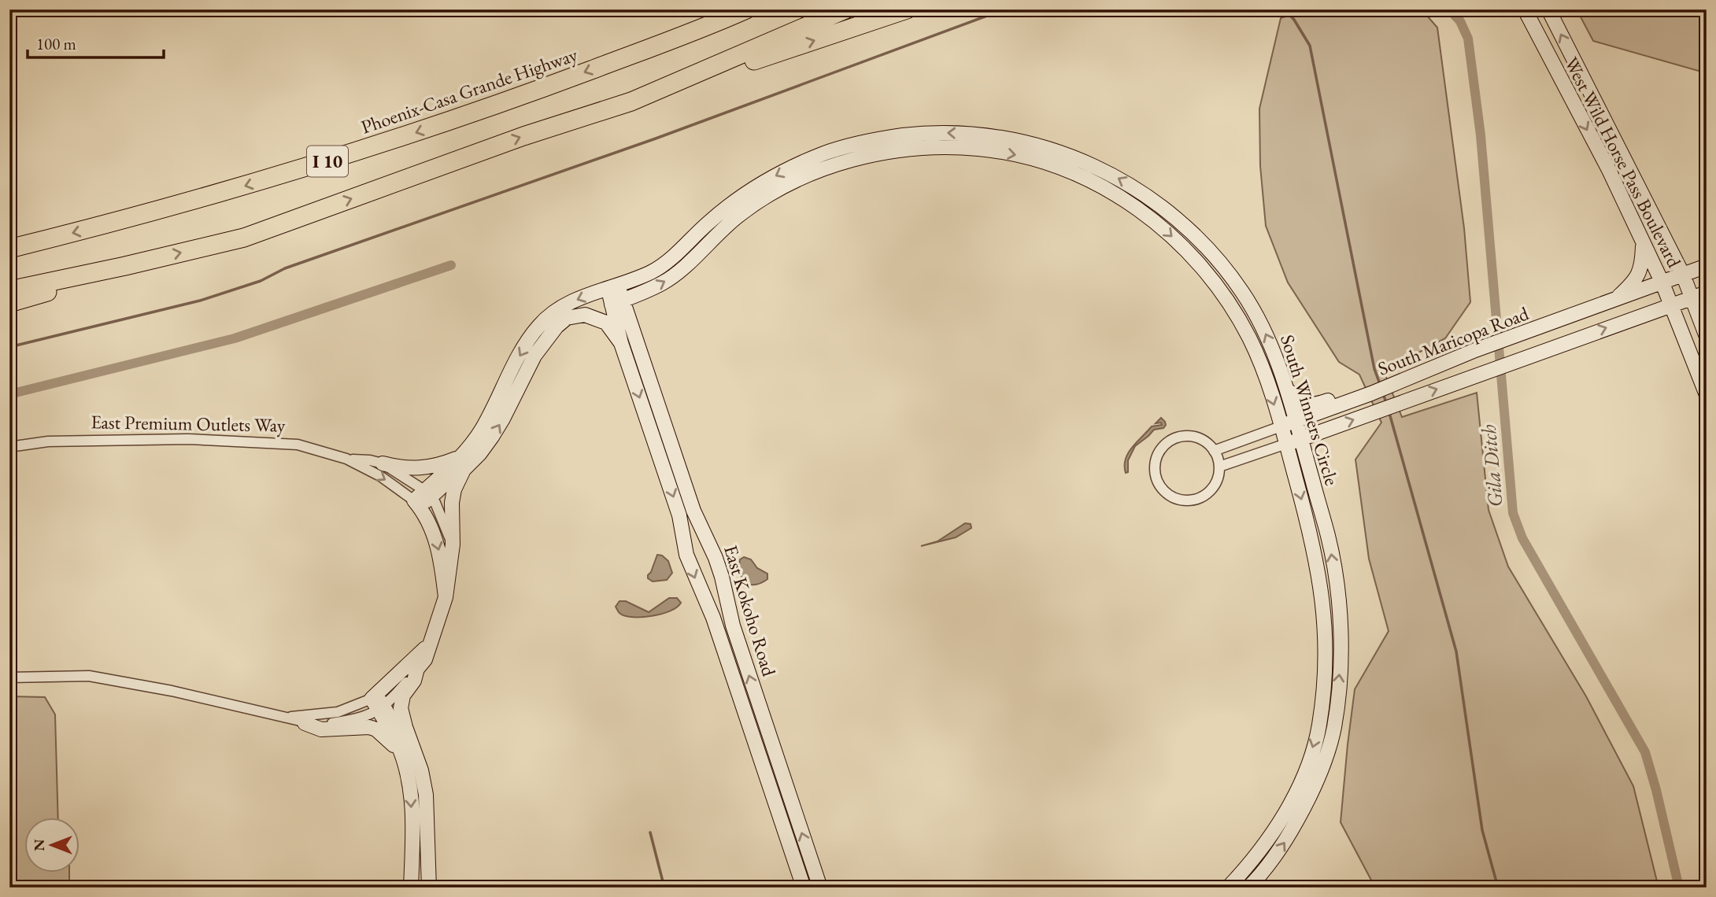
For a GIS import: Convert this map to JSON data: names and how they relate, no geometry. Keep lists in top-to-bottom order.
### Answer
{
  "streets": {
    "highway": ["Phoenix-Casa Grande Highway", "I 10"],
    "street": [
      "West Wild Horse Pass Boulevard",
      "South Maricopa Road",
      "South Winners Circle",
      "East Premium Outlets Way",
      "East Kokoho Road"
    ]
  },
  "crossings": [
    ["West Wild Horse Pass Boulevard", "South Maricopa Road"],
    ["South Maricopa Road", "South Winners Circle"],
    ["South Winners Circle", "East Premium Outlets Way"],
    ["South Winners Circle", "East Kokoho Road"]
  ],
  "water": ["Gila Ditch"],
  "scale_bar": "100 m",
  "north": "left"
}
